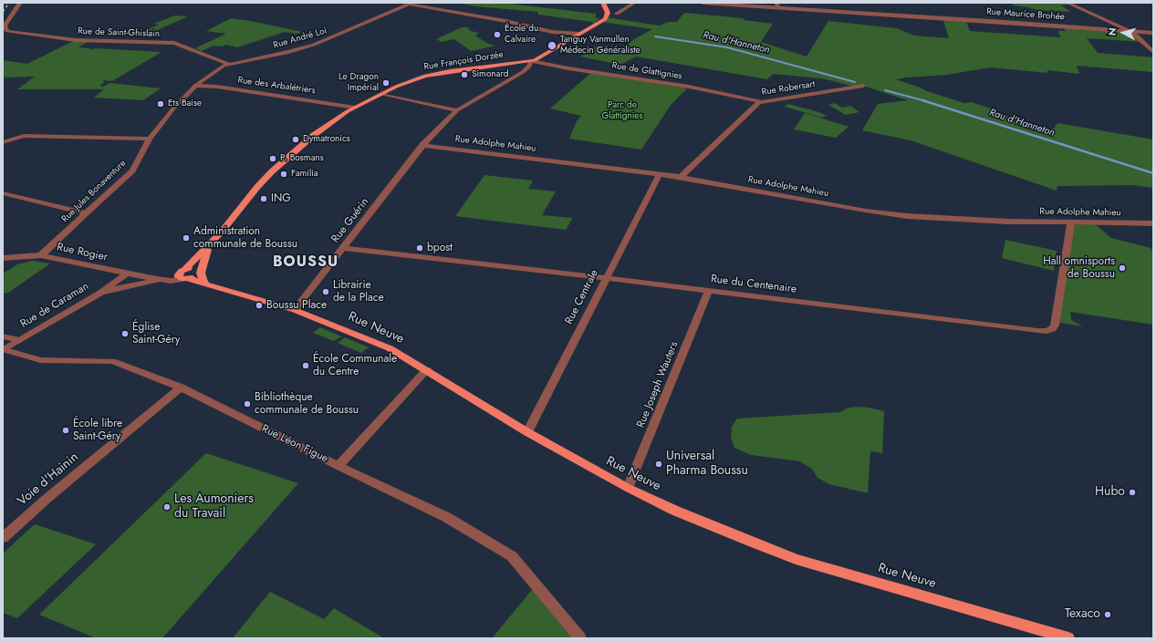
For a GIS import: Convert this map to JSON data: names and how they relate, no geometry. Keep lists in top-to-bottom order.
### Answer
{
  "streets": {
    "main road": ["Rue François Dorzée", "Rue Neuve"],
    "street": [
      "Rue Maurice Brohée",
      "Rue de Saint-Ghislain",
      "Rue André Loi",
      "Rue de Glattignies",
      "Rue des Arbalétriers",
      "Rue Robersart",
      "Rue Adolphe Mahieu",
      "Rue Jules Bonaventure",
      "Rue Guérin",
      "Rue Rogier",
      "Rue du Centenaire",
      "Rue Centrale",
      "Rue de Caraman",
      "Rue Joseph Wauters",
      "Rue Léon Figue",
      "Voie d'Hainin"
    ]
  },
  "crossings": [
    ["Rue de Saint-Ghislain", "Rue André Loi"],
    ["Rue André Loi", "Rue des Arbalétriers"],
    ["Rue André Loi", "Rue Jules Bonaventure"],
    ["Rue François Dorzée", "Rue de Glattignies"],
    ["Rue François Dorzée", "Rue des Arbalétriers"],
    ["Rue François Dorzée", "Rue Guérin"],
    ["Rue François Dorzée", "Rue Rogier"],
    ["Rue François Dorzée", "Rue Neuve"],
    ["Rue de Glattignies", "Rue Robersart"],
    ["Rue de Glattignies", "Rue Guérin"],
    ["Rue des Arbalétriers", "Rue Jules Bonaventure"],
    ["Rue Robersart", "Rue Adolphe Mahieu"],
    ["Rue Adolphe Mahieu", "Rue Guérin"],
    ["Rue Adolphe Mahieu", "Rue du Centenaire"],
    ["Rue Adolphe Mahieu", "Rue Centrale"],
    ["Rue Jules Bonaventure", "Rue Rogier"],
    ["Rue Guérin", "Rue du Centenaire"],
    ["Rue Guérin", "Rue Neuve"],
    ["Rue Rogier", "Rue de Caraman"],
    ["Rue Rogier", "Rue Neuve"],
    ["Rue du Centenaire", "Rue Centrale"],
    ["Rue du Centenaire", "Rue Joseph Wauters"],
    ["Rue Centrale", "Rue Neuve"],
    ["Rue de Caraman", "Rue Léon Figue"],
    ["Rue Neuve", "Rue Joseph Wauters"],
    ["Rue Léon Figue", "Voie d'Hainin"]
  ],
  "districts": ["BOUSSU"],
  "water": ["Rau d'Hanneton"],
  "parks": ["Parc de Glattignies"],
  "places": [
    "École du Calvaire",
    "Tanguy Vanmullen Médecin Généraliste",
    "Simonard",
    "Le Dragon Impérial",
    "Ets Baise",
    "Dymatronics",
    "P. Bosmans",
    "Familia",
    "ING",
    "Administration communale de Boussu",
    "bpost",
    "Hall omnisports de Boussu",
    "Librairie de la Place",
    "Boussu Place",
    "Église Saint-Géry",
    "École Communale du Centre",
    "Bibliothèque communale de Boussu",
    "École libre Saint-Géry",
    "Universal Pharma Boussu",
    "Hubo",
    "Les Aumoniers du Travail",
    "Texaco"
  ],
  "north": "left"
}
